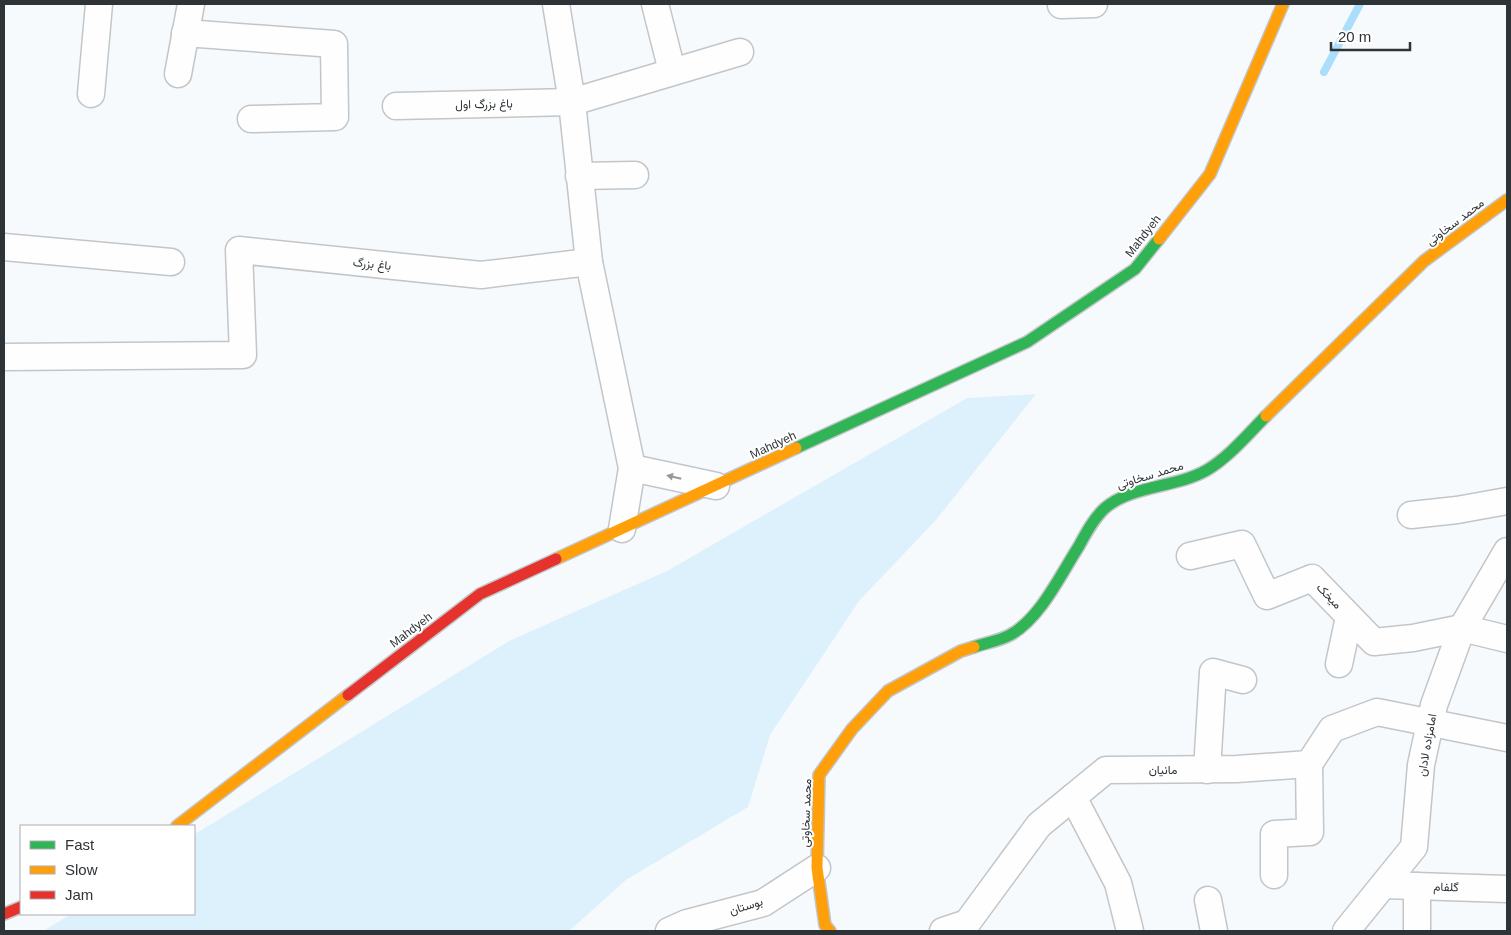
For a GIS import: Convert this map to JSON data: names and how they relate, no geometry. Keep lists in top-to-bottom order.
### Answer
{
  "streets": {
    "street": [
      "باغ بزرگ اول",
      "محمد سخاوتی",
      "Mahdyeh",
      "باغ بزرگ",
      "میخک",
      "امامزاده لادان",
      "مانیان",
      "گلفام",
      "بوستان"
    ]
  },
  "crossings": [
    ["محمد سخاوتی", "بوستان"],
    ["میخک", "امامزاده لادان"],
    ["امامزاده لادان", "گلفام"]
  ],
  "legend": ["Fast", "Slow", "Jam"],
  "scale_bar": "20 m"
}
